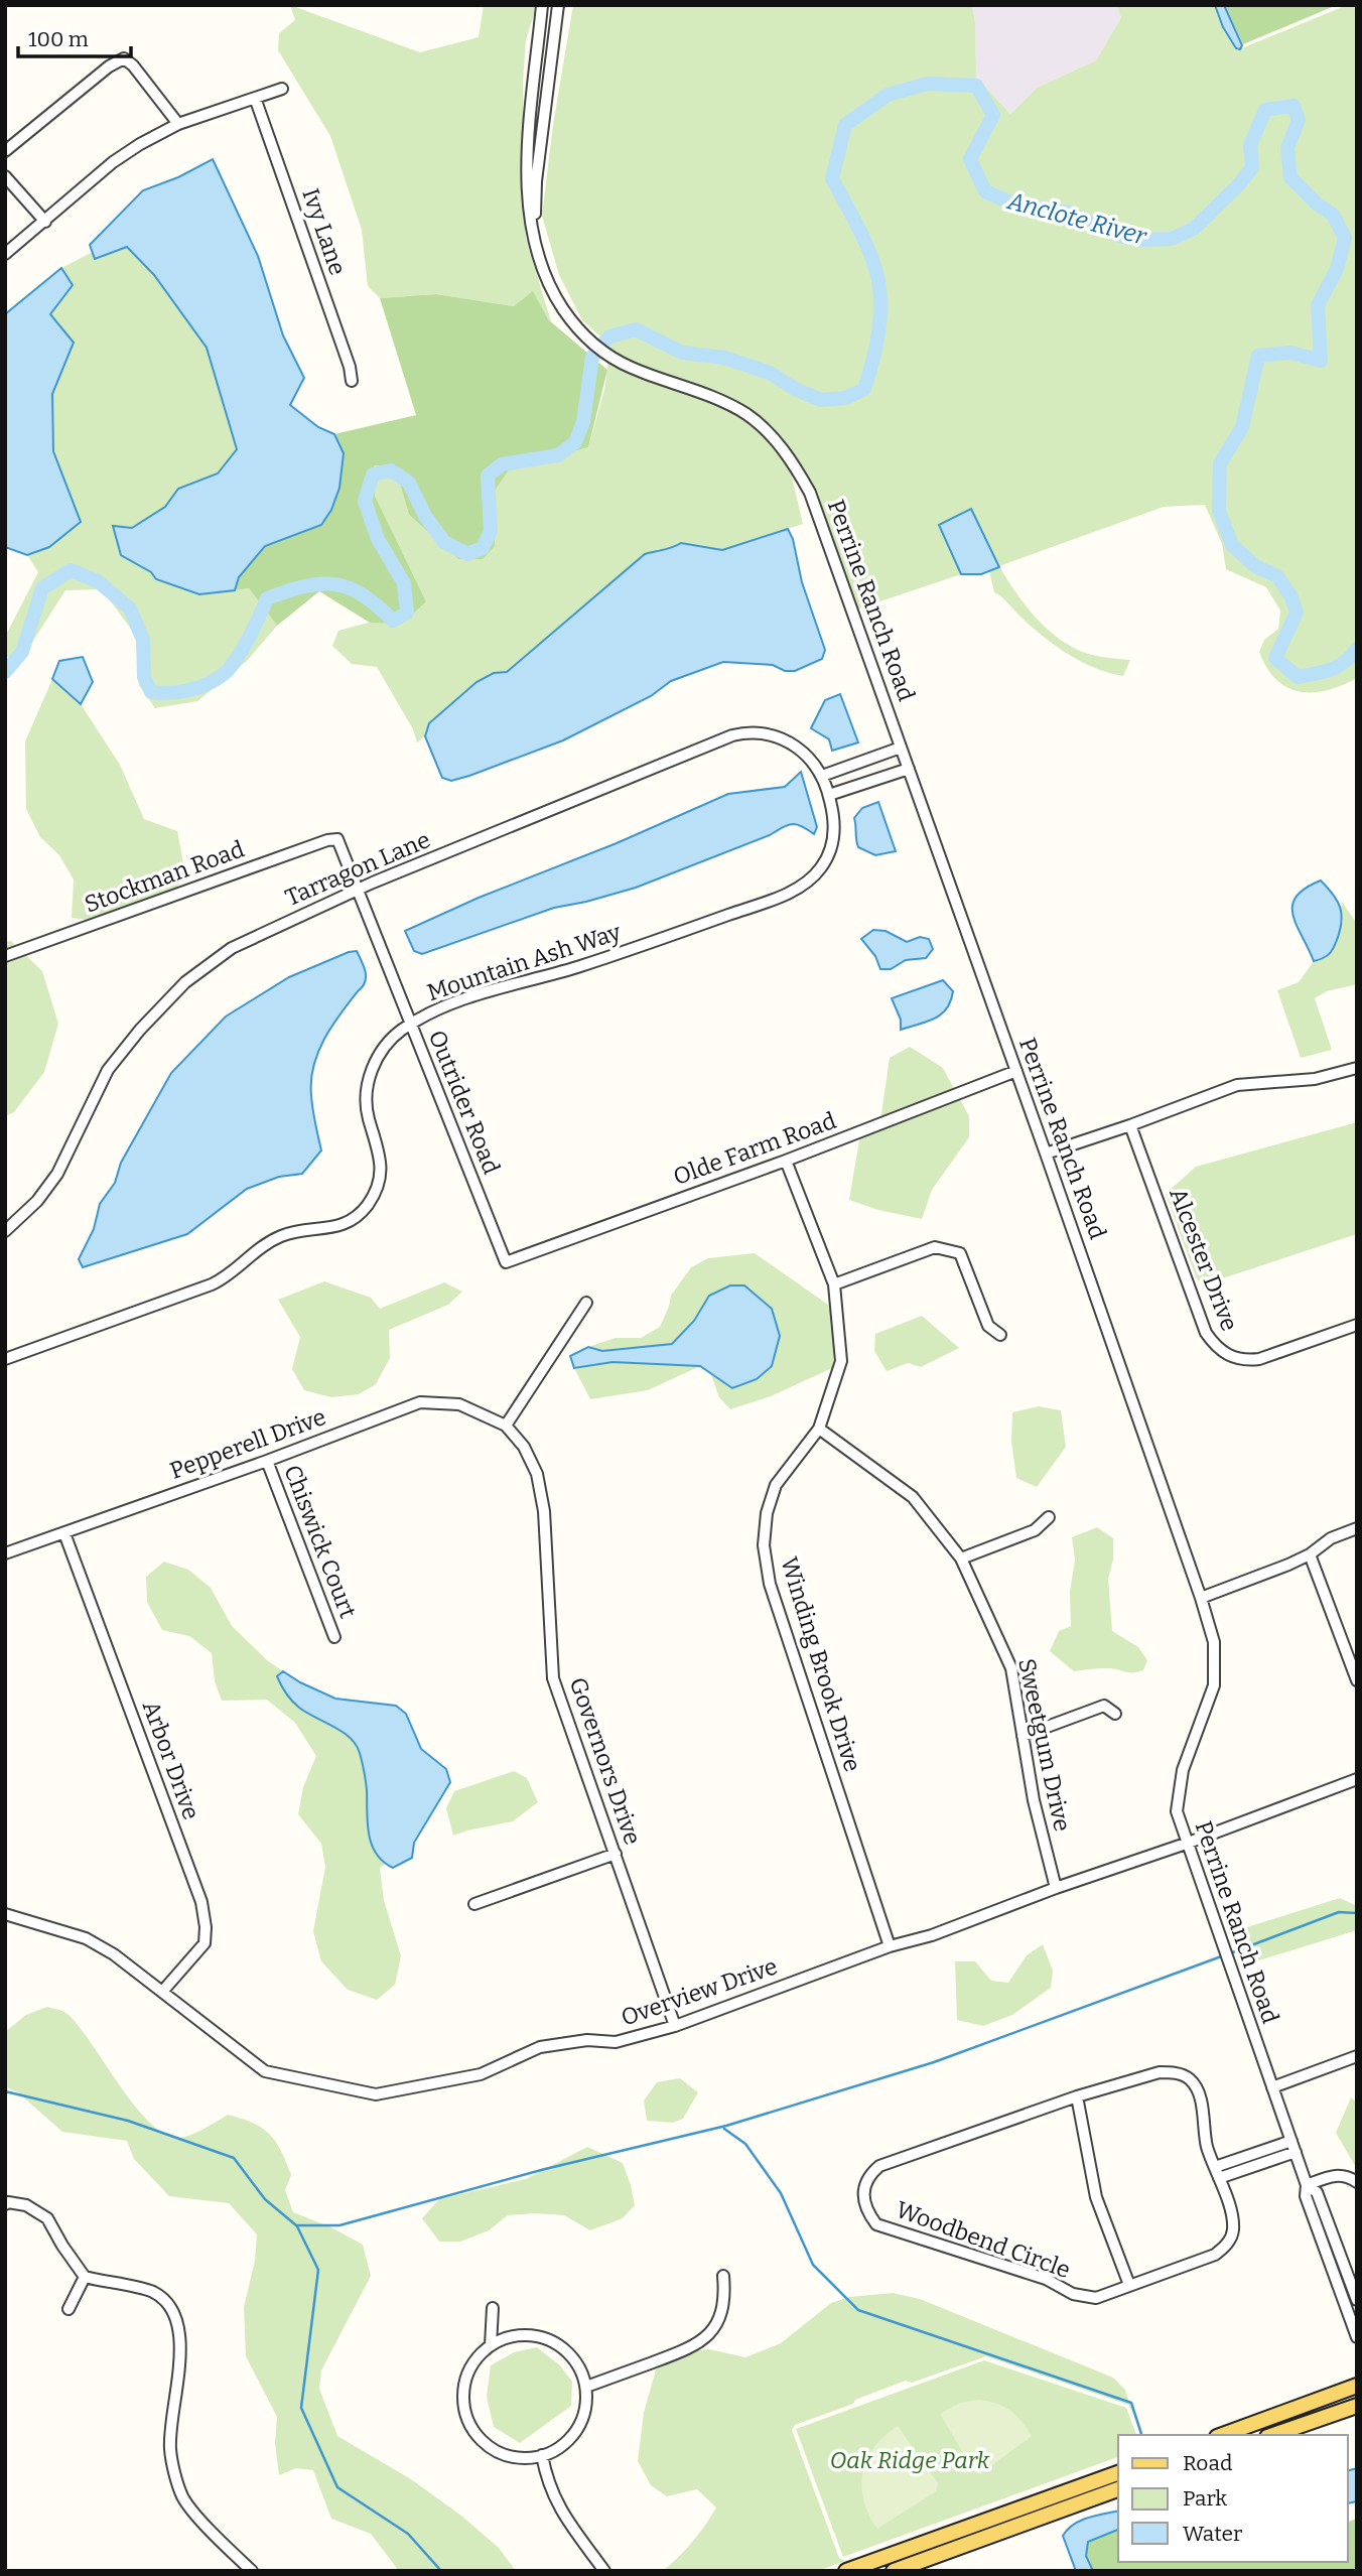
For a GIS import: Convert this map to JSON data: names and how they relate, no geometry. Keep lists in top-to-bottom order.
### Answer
{
  "streets": {
    "street": [
      "Ivy Lane",
      "Perrine Ranch Road",
      "Tarragon Lane",
      "Stockman Road",
      "Mountain Ash Way",
      "Outrider Road",
      "Olde Farm Road",
      "Alcester Drive",
      "Pepperell Drive",
      "Chiswick Court",
      "Winding Brook Drive",
      "Sweetgum Drive",
      "Arbor Drive",
      "Governors Drive",
      "Overview Drive",
      "Woodbend Circle"
    ]
  },
  "crossings": [
    ["Perrine Ranch Road", "Olde Farm Road"],
    ["Perrine Ranch Road", "Overview Drive"],
    ["Tarragon Lane", "Mountain Ash Way"],
    ["Tarragon Lane", "Outrider Road"],
    ["Stockman Road", "Outrider Road"],
    ["Mountain Ash Way", "Outrider Road"],
    ["Outrider Road", "Olde Farm Road"],
    ["Olde Farm Road", "Winding Brook Drive"],
    ["Pepperell Drive", "Chiswick Court"],
    ["Pepperell Drive", "Arbor Drive"],
    ["Pepperell Drive", "Governors Drive"],
    ["Winding Brook Drive", "Sweetgum Drive"],
    ["Winding Brook Drive", "Overview Drive"],
    ["Sweetgum Drive", "Overview Drive"],
    ["Arbor Drive", "Overview Drive"],
    ["Governors Drive", "Overview Drive"]
  ],
  "water": ["Anclote River"],
  "parks": ["Oak Ridge Park"],
  "legend": ["Road", "Park", "Water"],
  "scale_bar": "100 m"
}
